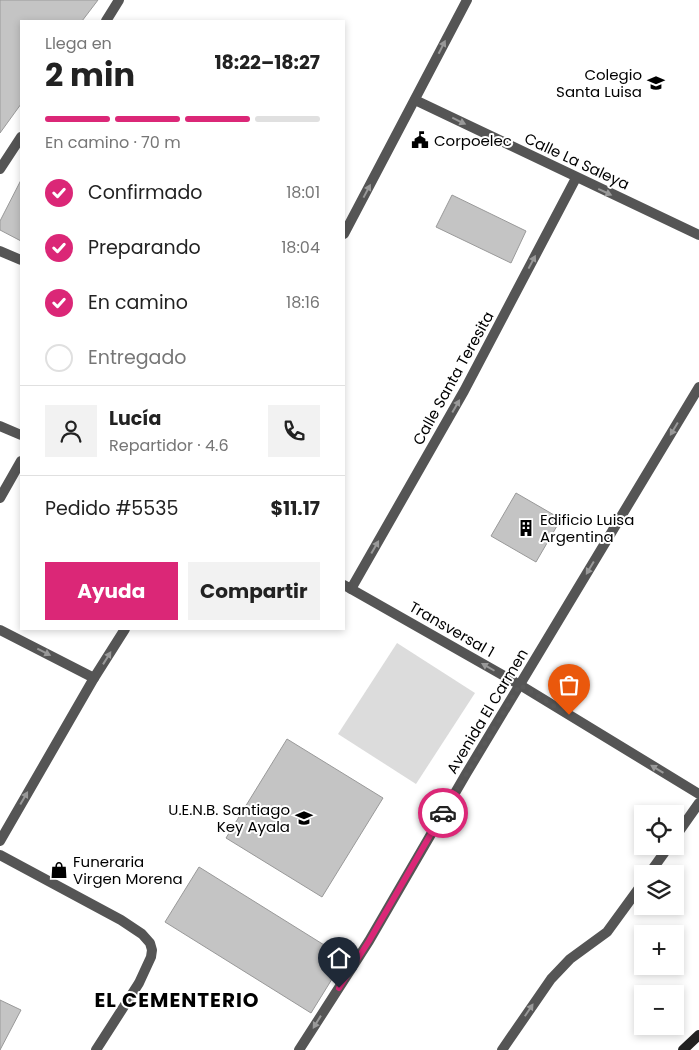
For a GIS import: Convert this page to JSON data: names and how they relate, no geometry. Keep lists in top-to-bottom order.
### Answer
{
  "streets": {
    "street": [
      "Calle La Saleya",
      "Calle Santa Teresita",
      "Transversal 1",
      "Avenida El Carmen"
    ]
  },
  "crossings": [
    ["Calle La Saleya", "Calle Santa Teresita"],
    ["Calle Santa Teresita", "Transversal 1"],
    ["Transversal 1", "Avenida El Carmen"]
  ],
  "one_way": [
    "Calle La Saleya",
    "Calle Santa Teresita",
    "Transversal 1",
    "Avenida El Carmen"
  ],
  "districts": ["EL CEMENTERIO"],
  "places": {
    "school or university": ["Colegio Santa Luisa", "U.E.N.B. Santiago Key Ayala"],
    "public building": ["Corpoelec"],
    "building": ["Edificio Luisa Argentina"],
    "shop": ["Funeraria Virgen Morena"]
  },
  "page": {
    "heading": ["2 min", "Llega en", "18:22–18:27"],
    "panel": [
      "Lucía",
      "Repartidor · 4.6",
      "Pedido #5535",
      "$11.17"
    ],
    "bar": "En camino · 70 m",
    "list": [
      ["Confirmado", "18:01"],
      ["Preparando", "18:04"],
      ["En camino", "18:16"],
      "Entregado"
    ],
    "buttons": ["Ayuda", "Compartir"],
    "map_buttons": ["+", "−"]
  }
}
